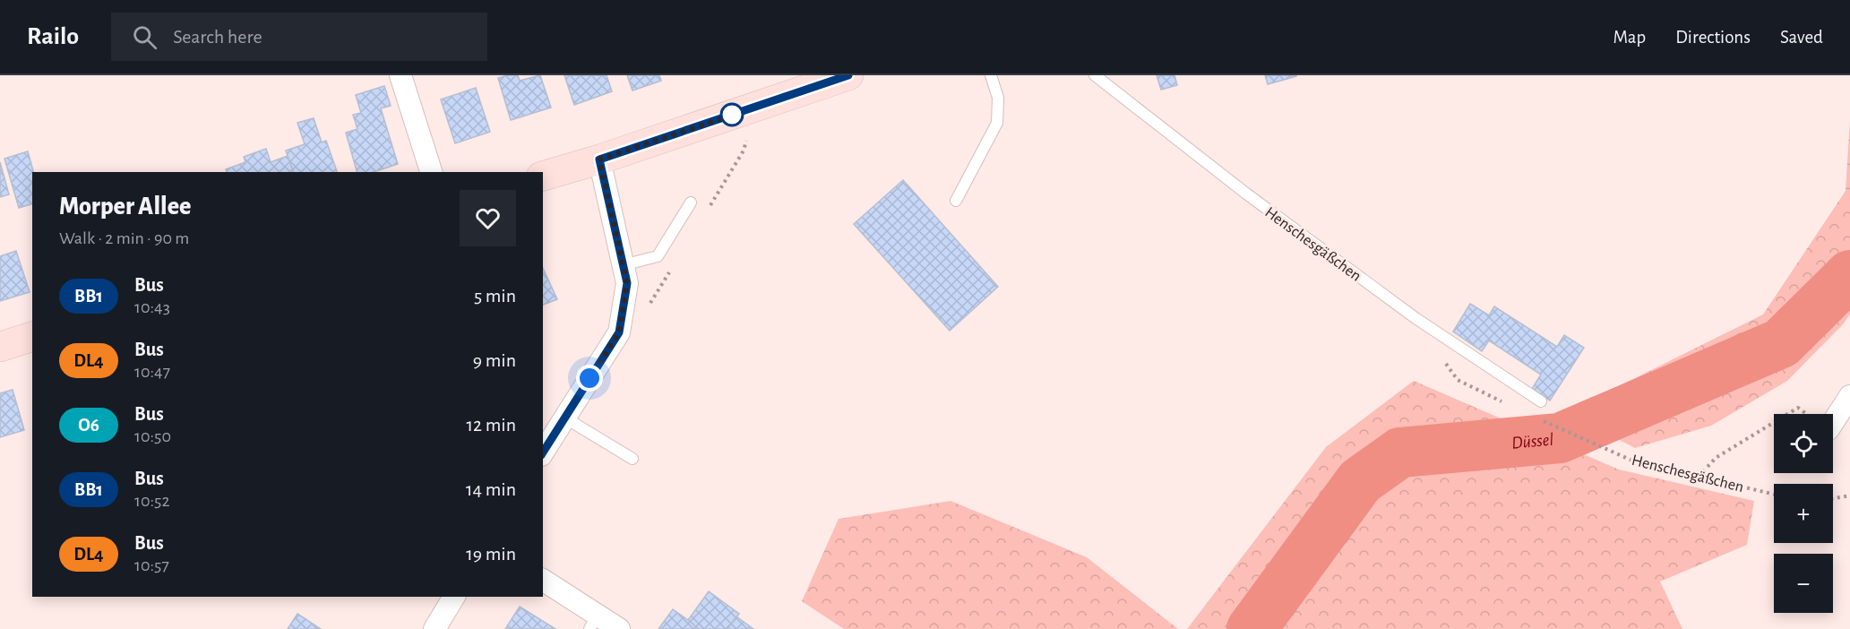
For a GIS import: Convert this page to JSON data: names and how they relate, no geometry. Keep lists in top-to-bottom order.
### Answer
{
  "streets": {
    "lane": ["Henschesgäßchen"]
  },
  "water": ["Düssel"],
  "lines": ["bus line BB1"],
  "page": {
    "header": "Railo",
    "search": "Search here",
    "nav": ["Map", "Directions", "Saved"],
    "heading": ["Morper Allee", "Walk · 2 min · 90 m"],
    "list": [
      {
        "mark": "BB1",
        "name": "Bus",
        "note": "10:43",
        "value": "5 min"
      },
      {
        "mark": "DL4",
        "name": "Bus",
        "note": "10:47",
        "value": "9 min"
      },
      {
        "mark": "O6",
        "name": "Bus",
        "note": "10:50",
        "value": "12 min"
      },
      {
        "mark": "BB1",
        "name": "Bus",
        "note": "10:52",
        "value": "14 min"
      },
      {
        "mark": "DL4",
        "name": "Bus",
        "note": "10:57",
        "value": "19 min"
      }
    ],
    "map_buttons": ["+", "−"]
  }
}
